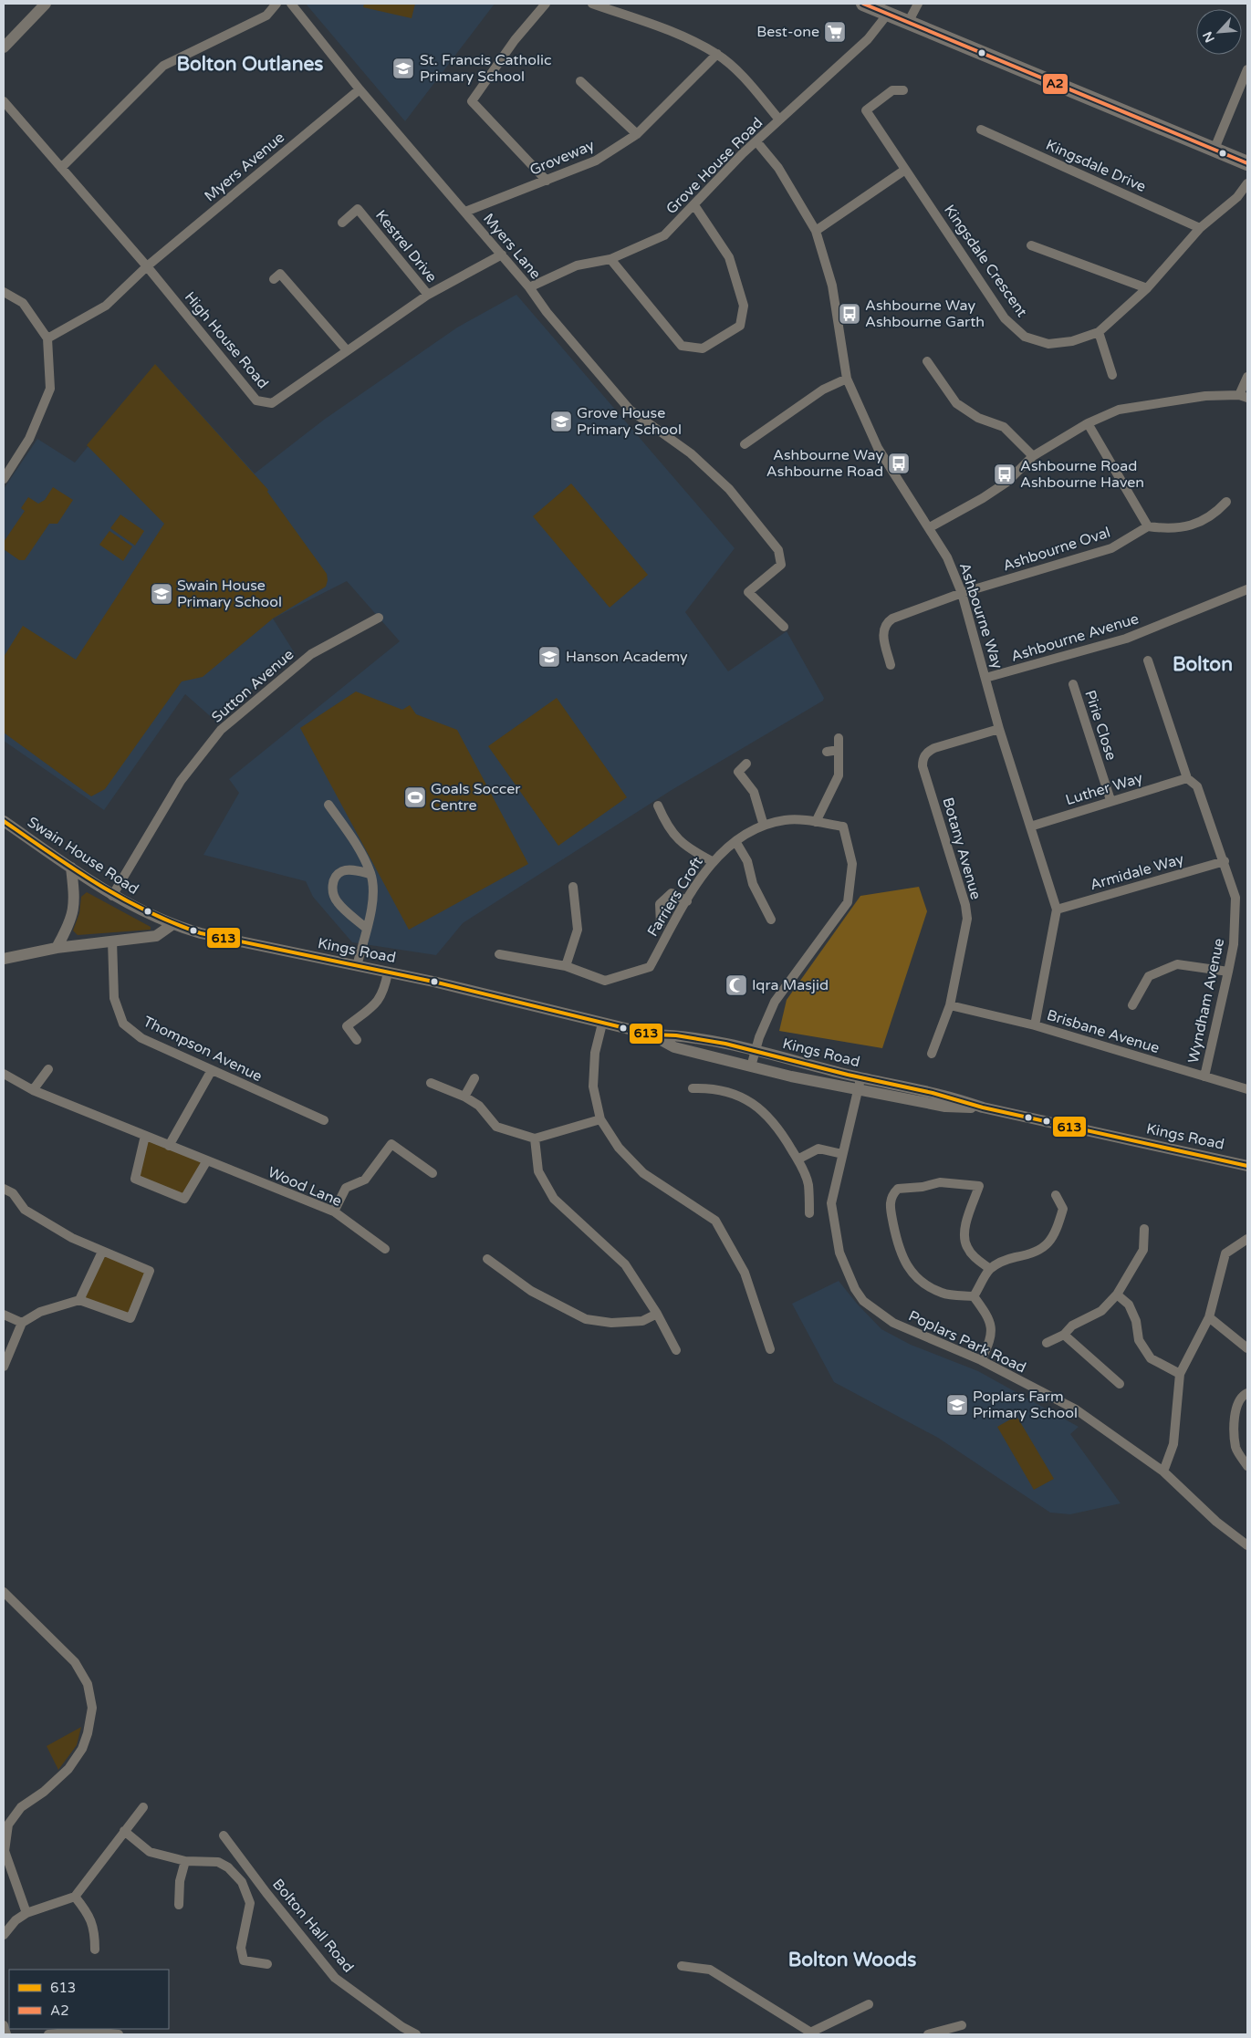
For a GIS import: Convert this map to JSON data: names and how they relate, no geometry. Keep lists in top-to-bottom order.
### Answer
{
  "streets": {
    "street": [
      "Groveway",
      "Grove House Road",
      "Kingsdale Drive",
      "Myers Avenue",
      "Kestrel Drive",
      "Myers Lane",
      "Kingsdale Crescent",
      "High House Road",
      "Ashbourne Oval",
      "Ashbourne Way",
      "Ashbourne Avenue",
      "Sutton Avenue",
      "Pirie Close",
      "Luther Way",
      "Botany Avenue",
      "Swain House Road",
      "Armidale Way",
      "Farriers Croft",
      "Kings Road",
      "Wyndham Avenue",
      "Brisbane Avenue",
      "Thompson Avenue",
      "Wood Lane",
      "Poplars Park Road",
      "Bolton Hall Road"
    ]
  },
  "crossings": [
    ["Groveway", "Myers Lane"],
    ["Grove House Road", "Myers Lane"],
    ["Grove House Road", "Ashbourne Way"],
    ["Kingsdale Drive", "Kingsdale Crescent"],
    ["Myers Avenue", "Myers Lane"],
    ["Myers Avenue", "High House Road"],
    ["Kestrel Drive", "High House Road"],
    ["Myers Lane", "High House Road"],
    ["Ashbourne Oval", "Ashbourne Way"],
    ["Ashbourne Way", "Ashbourne Avenue"],
    ["Ashbourne Way", "Luther Way"],
    ["Ashbourne Way", "Botany Avenue"],
    ["Ashbourne Way", "Armidale Way"],
    ["Ashbourne Way", "Brisbane Avenue"],
    ["Sutton Avenue", "Swain House Road"],
    ["Pirie Close", "Luther Way"],
    ["Luther Way", "Wyndham Avenue"],
    ["Botany Avenue", "Brisbane Avenue"],
    ["Swain House Road", "Kings Road"],
    ["Armidale Way", "Wyndham Avenue"],
    ["Farriers Croft", "Kings Road"],
    ["Kings Road", "Poplars Park Road"],
    ["Wyndham Avenue", "Brisbane Avenue"]
  ],
  "districts": ["Bolton Outlanes", "Bolton", "Bolton Woods"],
  "places": {
    "supermarket": ["Best-one"],
    "school or university": [
      "St. Francis Catholic Primary School",
      "Grove House Primary School",
      "Swain House Primary School",
      "Hanson Academy",
      "Poplars Farm Primary School"
    ],
    "bus stop": ["Ashbourne Way Ashbourne Garth", "Ashbourne Way Ashbourne Road", "Ashbourne Road Ashbourne Haven"],
    "sports": ["Goals Soccer Centre"],
    "mosque": ["Iqra Masjid"]
  },
  "lines": ["transit line A2", "transit line 613"],
  "legend": ["613", "A2"],
  "north": "bottom left"
}
